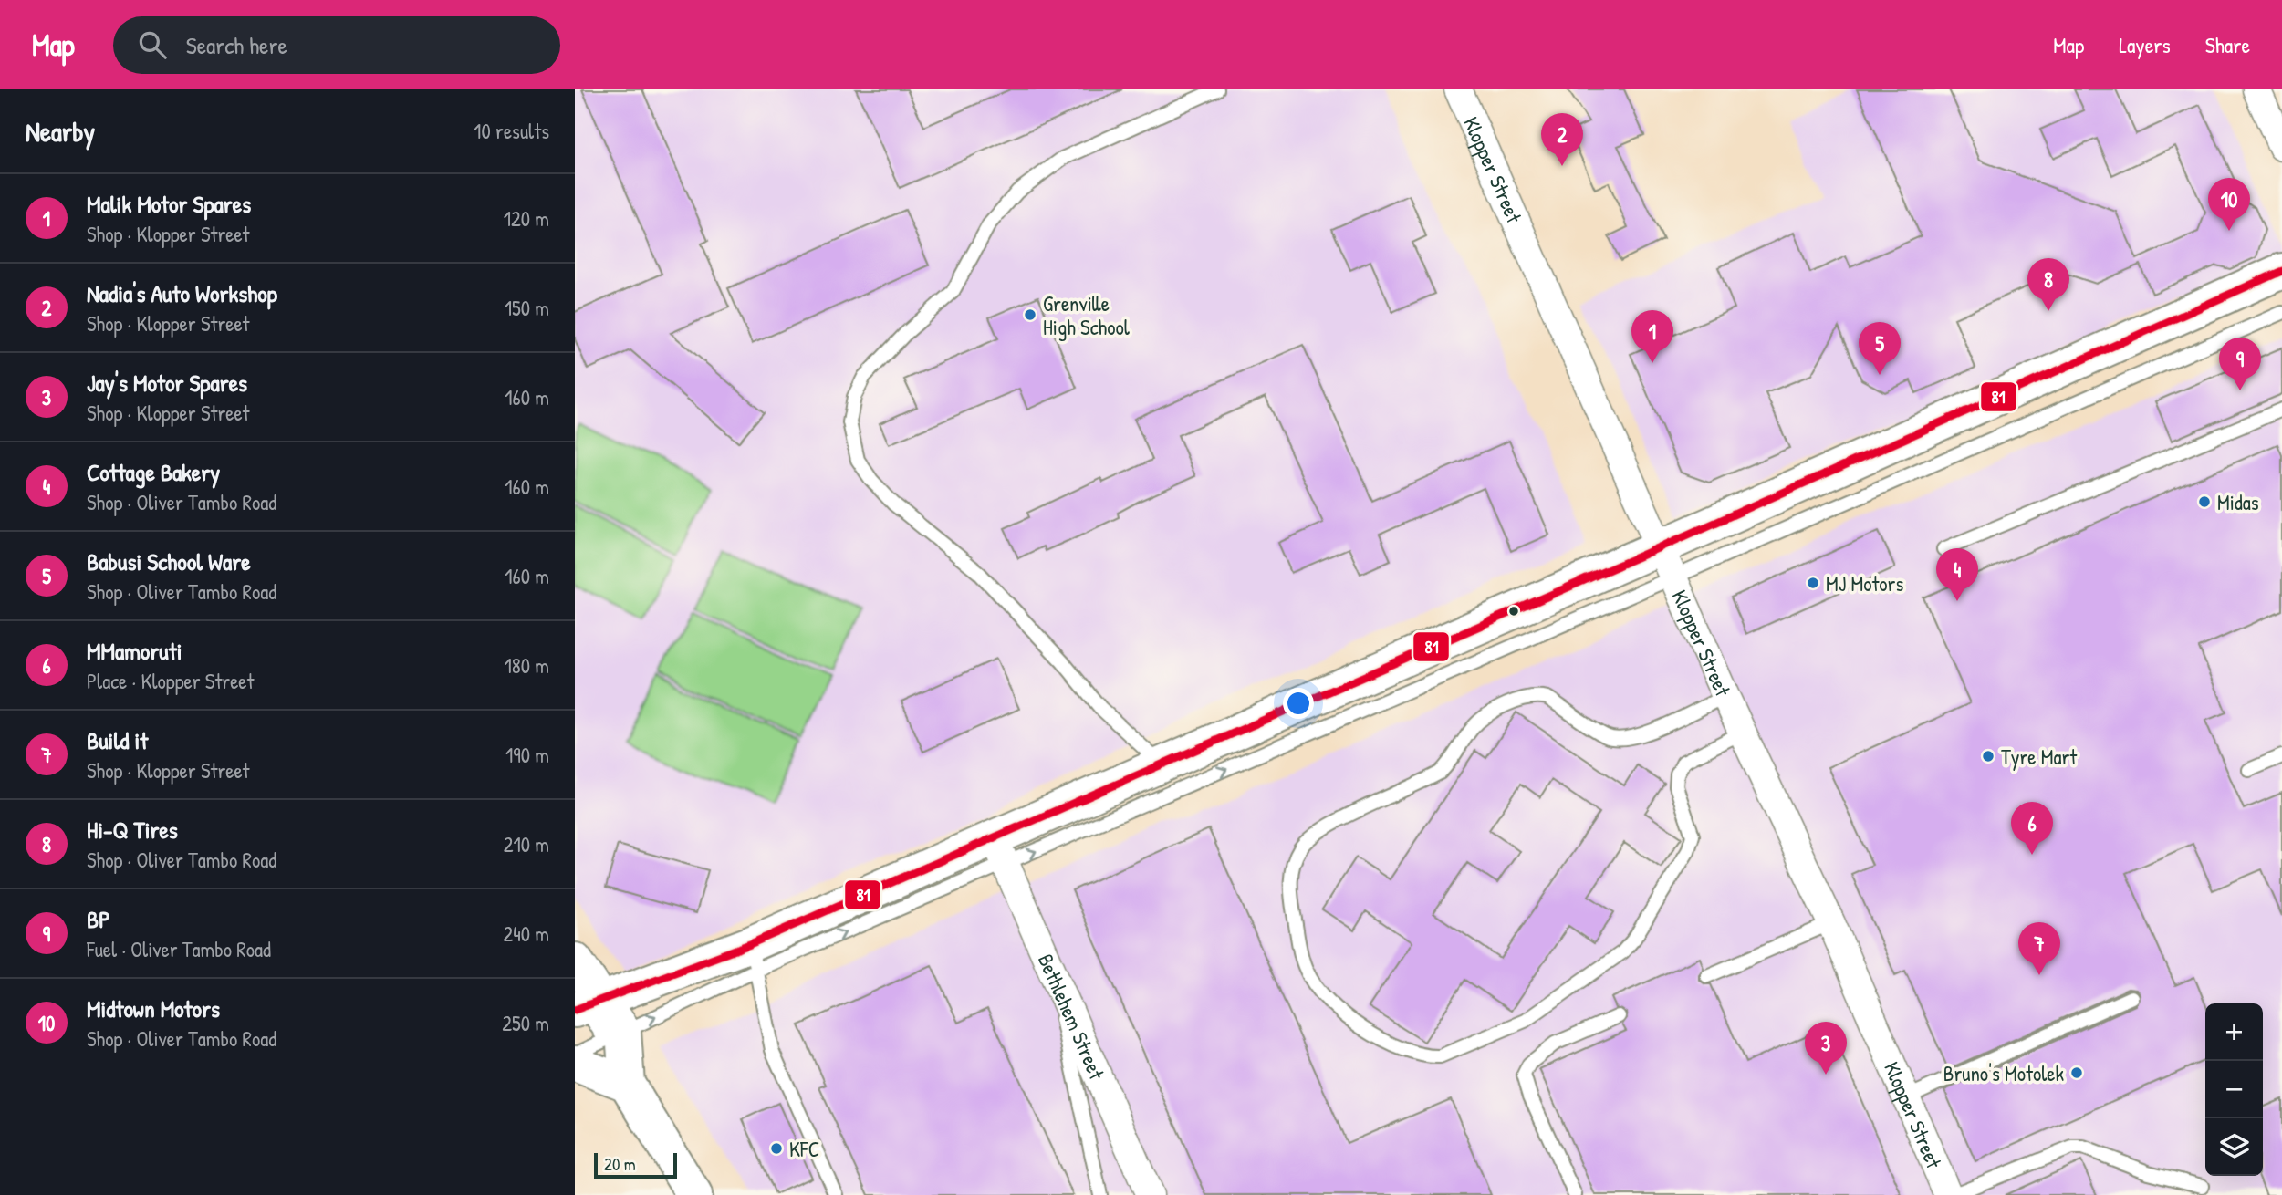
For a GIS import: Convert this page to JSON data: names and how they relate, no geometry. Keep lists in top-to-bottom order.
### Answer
{
  "streets": {
    "street": ["Klopper Street", "Bethlehem Street"]
  },
  "places": [
    "Grenville High School",
    "Midas",
    "MJ Motors",
    "Tyre Mart",
    "Bruno's Motolek",
    "KFC"
  ],
  "lines": ["transit line 81"],
  "scale_bar": "20 m",
  "page": {
    "header": "Map",
    "search": "Search here",
    "nav": ["Map", "Layers", "Share"],
    "heading": ["Nearby", "10 results"],
    "pins": [
      "2",
      "10",
      "8",
      "1",
      "5",
      "9",
      "4",
      "6",
      "7",
      "3"
    ],
    "list": [
      {
        "mark": "1",
        "name": "Malik Motor Spares",
        "note": "Shop · Klopper Street",
        "value": "120 m"
      },
      {
        "mark": "2",
        "name": "Nadia's Auto Workshop",
        "note": "Shop · Klopper Street",
        "value": "150 m"
      },
      {
        "mark": "3",
        "name": "Jay's Motor Spares",
        "note": "Shop · Klopper Street",
        "value": "160 m"
      },
      {
        "mark": "4",
        "name": "Cottage Bakery",
        "note": "Shop · Oliver Tambo Road",
        "value": "160 m"
      },
      {
        "mark": "5",
        "name": "Babusi School Ware",
        "note": "Shop · Oliver Tambo Road",
        "value": "160 m"
      },
      {
        "mark": "6",
        "name": "MMamoruti",
        "note": "Place · Klopper Street",
        "value": "180 m"
      },
      {
        "mark": "7",
        "name": "Build it",
        "note": "Shop · Klopper Street",
        "value": "190 m"
      },
      {
        "mark": "8",
        "name": "Hi-Q Tires",
        "note": "Shop · Oliver Tambo Road",
        "value": "210 m"
      },
      {
        "mark": "9",
        "name": "BP",
        "note": "Fuel · Oliver Tambo Road",
        "value": "240 m"
      },
      {
        "mark": "10",
        "name": "Midtown Motors",
        "note": "Shop · Oliver Tambo Road",
        "value": "250 m"
      }
    ],
    "map_buttons": ["+", "−"],
    "scale": "20 m"
  }
}
